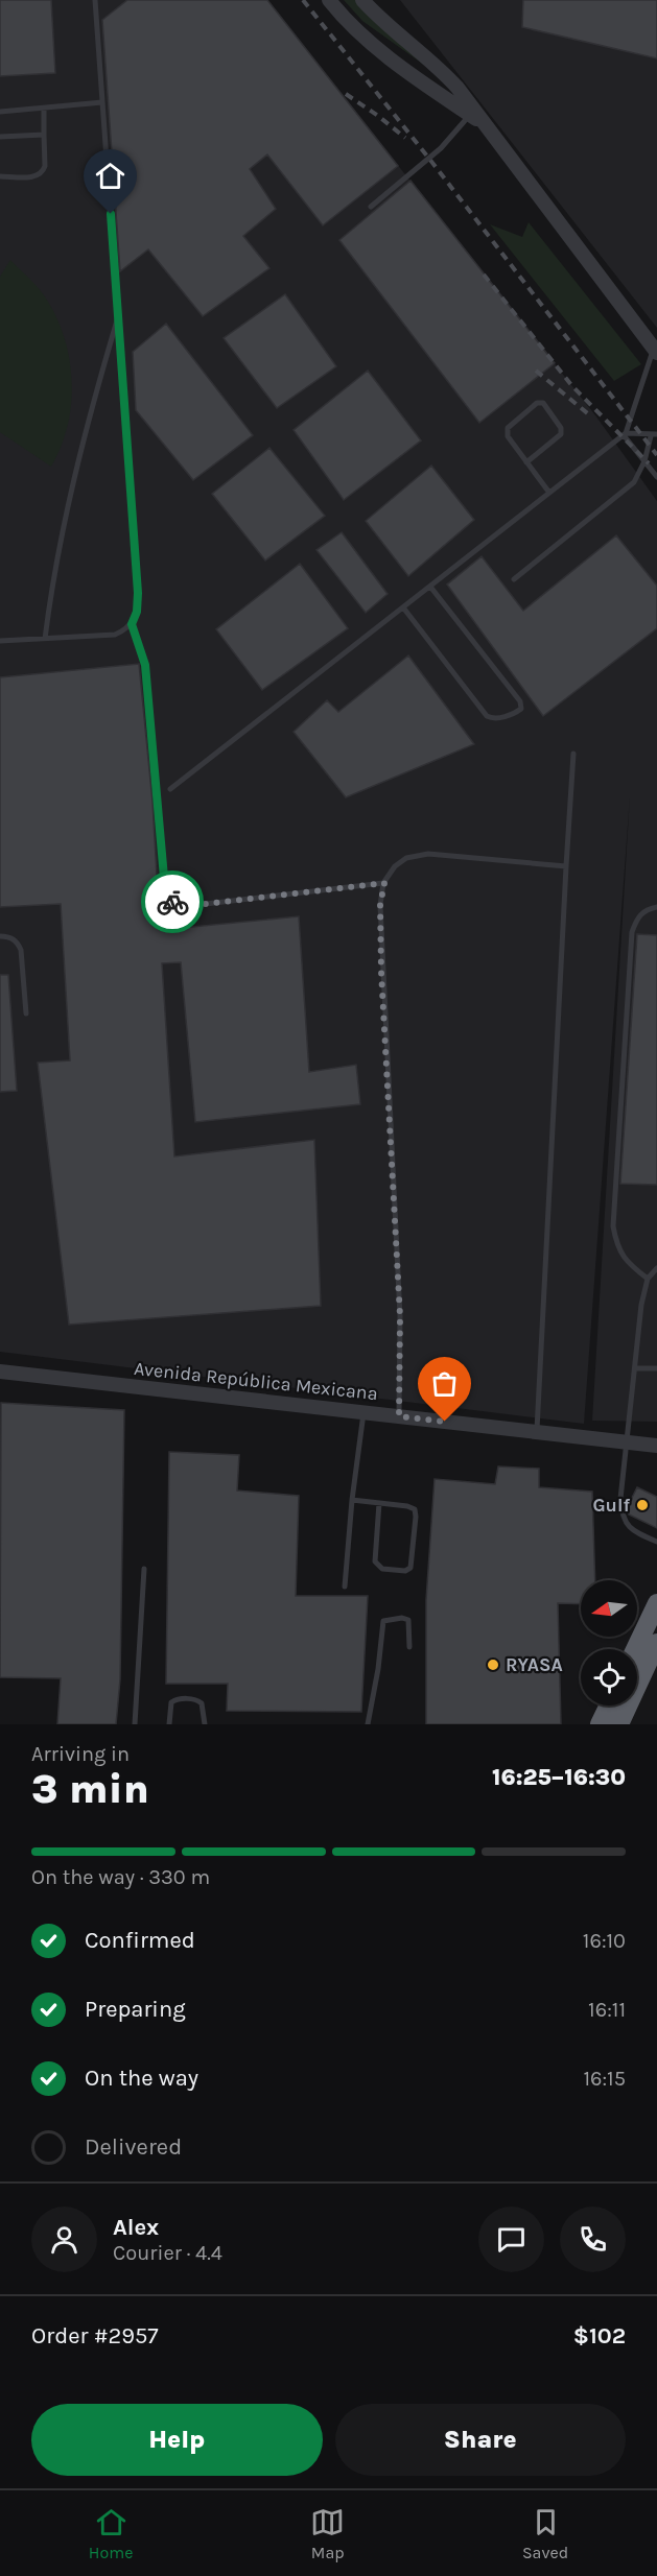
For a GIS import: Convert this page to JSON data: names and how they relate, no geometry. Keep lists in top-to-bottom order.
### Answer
{
  "streets": {
    "street": ["Avenida República Mexicana"]
  },
  "places": ["Gulf", "RYASA"],
  "north": "left",
  "page": {
    "heading": ["3 min", "Arriving in", "16:25–16:30"],
    "panel": [
      "Alex",
      "Courier · 4.4",
      "Order #2957",
      "$102"
    ],
    "bar": "On the way · 330 m",
    "list": [
      ["Confirmed", "16:10"],
      ["Preparing", "16:11"],
      ["On the way", "16:15"],
      "Delivered"
    ],
    "buttons": ["Help", "Share"],
    "tabs": ["Home", "Map", "Saved"]
  }
}
